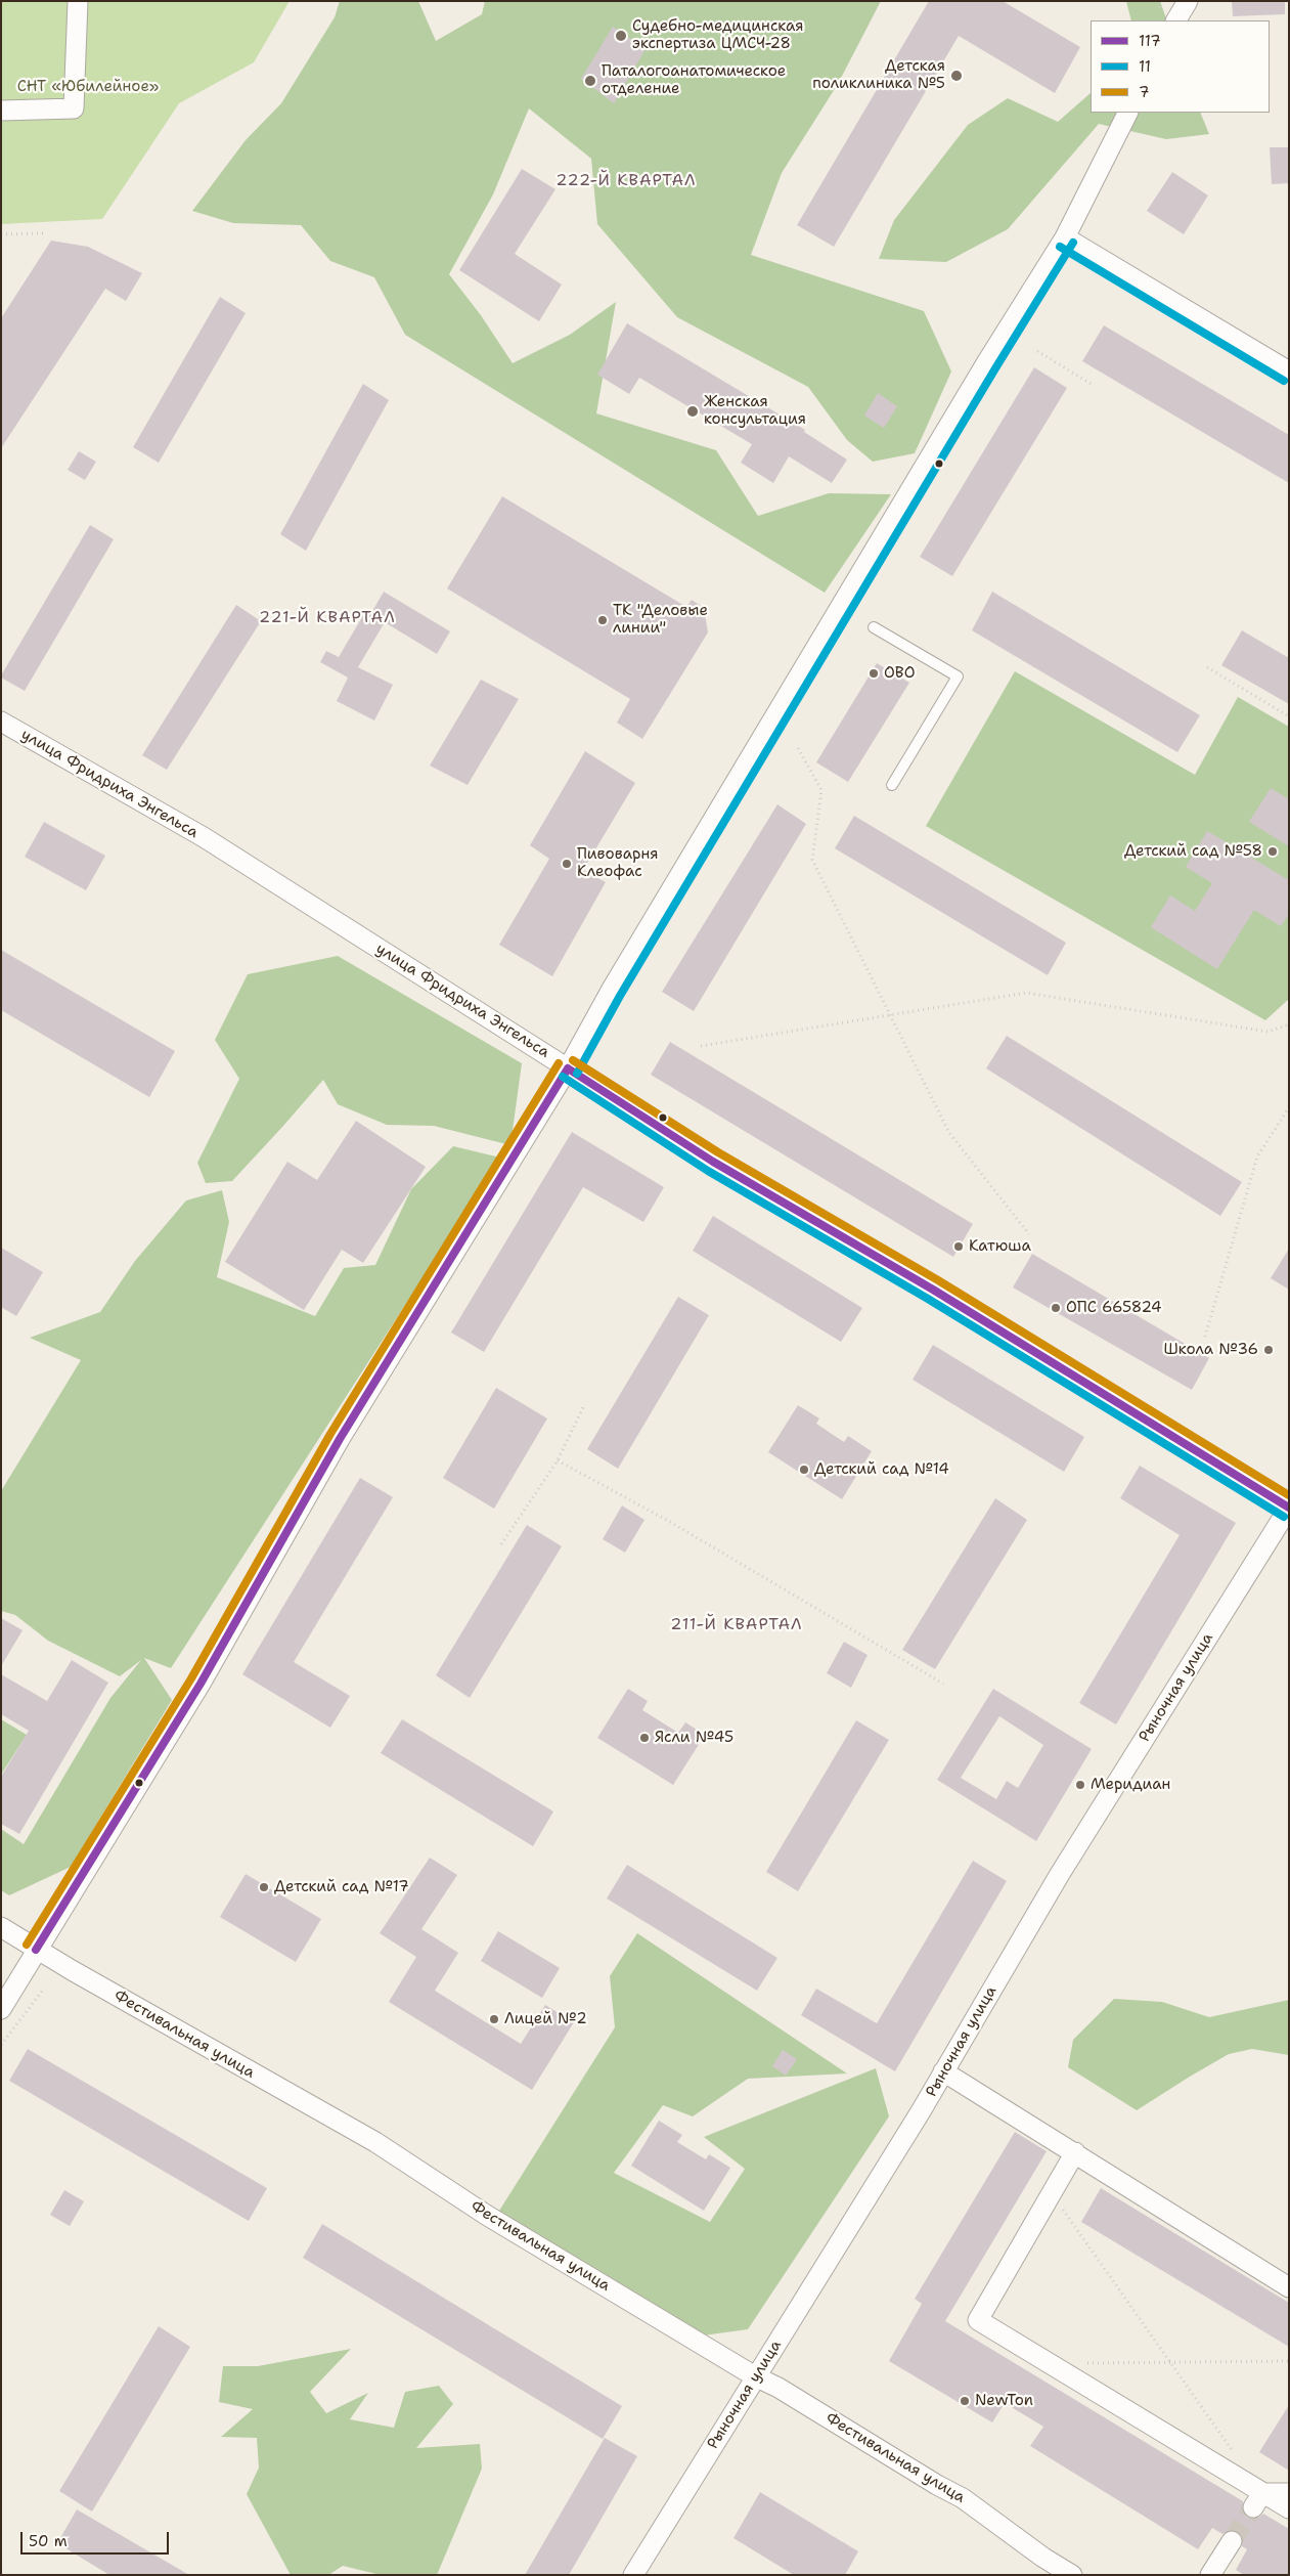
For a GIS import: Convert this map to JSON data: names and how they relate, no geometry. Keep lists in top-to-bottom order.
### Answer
{
  "streets": {
    "street": ["улица Фридриха Энгельса", "Рыночная улица", "Фестивальная улица"]
  },
  "crossings": [
    ["улица Фридриха Энгельса", "Рыночная улица"],
    ["Рыночная улица", "Фестивальная улица"]
  ],
  "districts": ["222-Й КВАРТАЛ", "221-Й КВАРТАЛ", "211-Й КВАРТАЛ"],
  "parks": ["СНТ «Юбилейное»"],
  "places": [
    "Судебно-медицинская экспертиза ЦМСЧ-28",
    "Детская поликлиника №5",
    "Паталогоанатомическое отделение",
    "Женская консультация",
    "ТК \"Деловые линии\"",
    "ОВО",
    "Детский сад №58",
    "Пивоварня Клеофас",
    "Катюша",
    "ОПС 665824",
    "Школа №36",
    "Детский сад №14",
    "Ясли №45",
    "Меридиан",
    "Детский сад №17",
    "Лицей №2",
    "NewTon"
  ],
  "lines": ["transit line 11", "transit line 7", "transit line 117"],
  "legend": ["117", "11", "7"],
  "scale_bar": "50 m"
}
